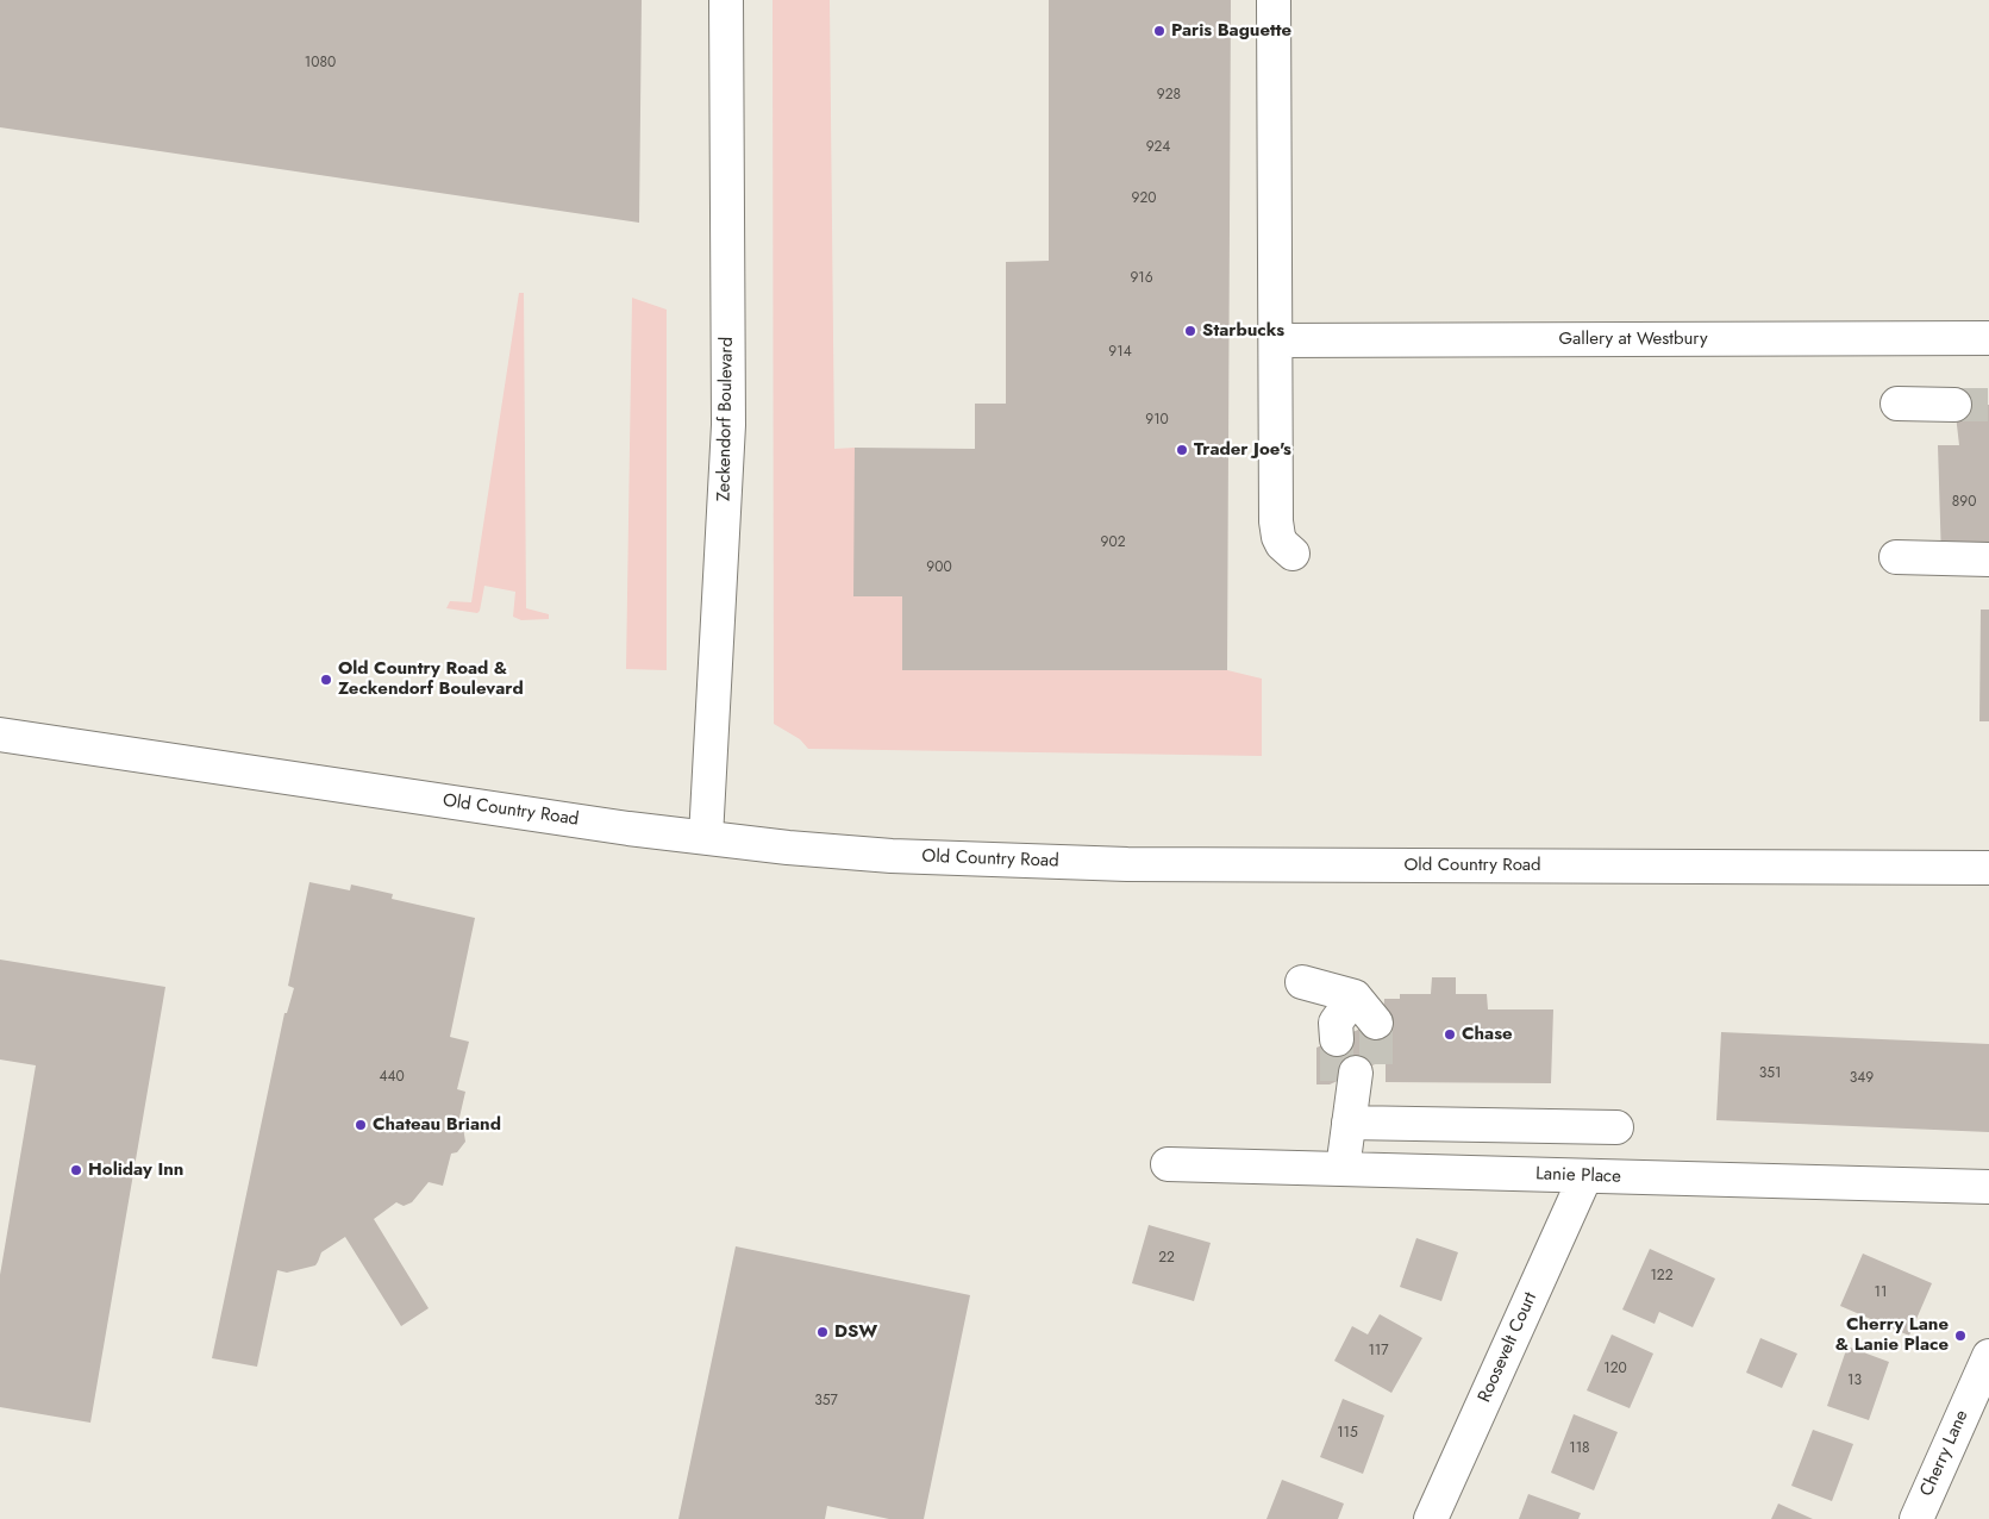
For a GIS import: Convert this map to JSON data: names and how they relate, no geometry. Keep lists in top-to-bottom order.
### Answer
{
  "streets": {
    "street": [
      "Gallery at Westbury",
      "Zeckendorf Boulevard",
      "Old Country Road",
      "Lanie Place",
      "Roosevelt Court",
      "Cherry Lane"
    ]
  },
  "crossings": [
    ["Zeckendorf Boulevard", "Old Country Road"],
    ["Lanie Place", "Roosevelt Court"]
  ],
  "places": [
    "Paris Baguette",
    "Starbucks",
    "Trader Joe's",
    "Old Country Road & Zeckendorf Boulevard",
    "Chase",
    "Chateau Briand",
    "Holiday Inn",
    "DSW",
    "Cherry Lane & Lanie Place"
  ],
  "house_numbers": [
    "1080",
    "928",
    "924",
    "920",
    "916",
    "914",
    "910",
    "890",
    "902",
    "900",
    "351",
    "440",
    "349",
    "22",
    "122",
    "11",
    "117",
    "120",
    "13",
    "357",
    "115",
    "118"
  ]
}
